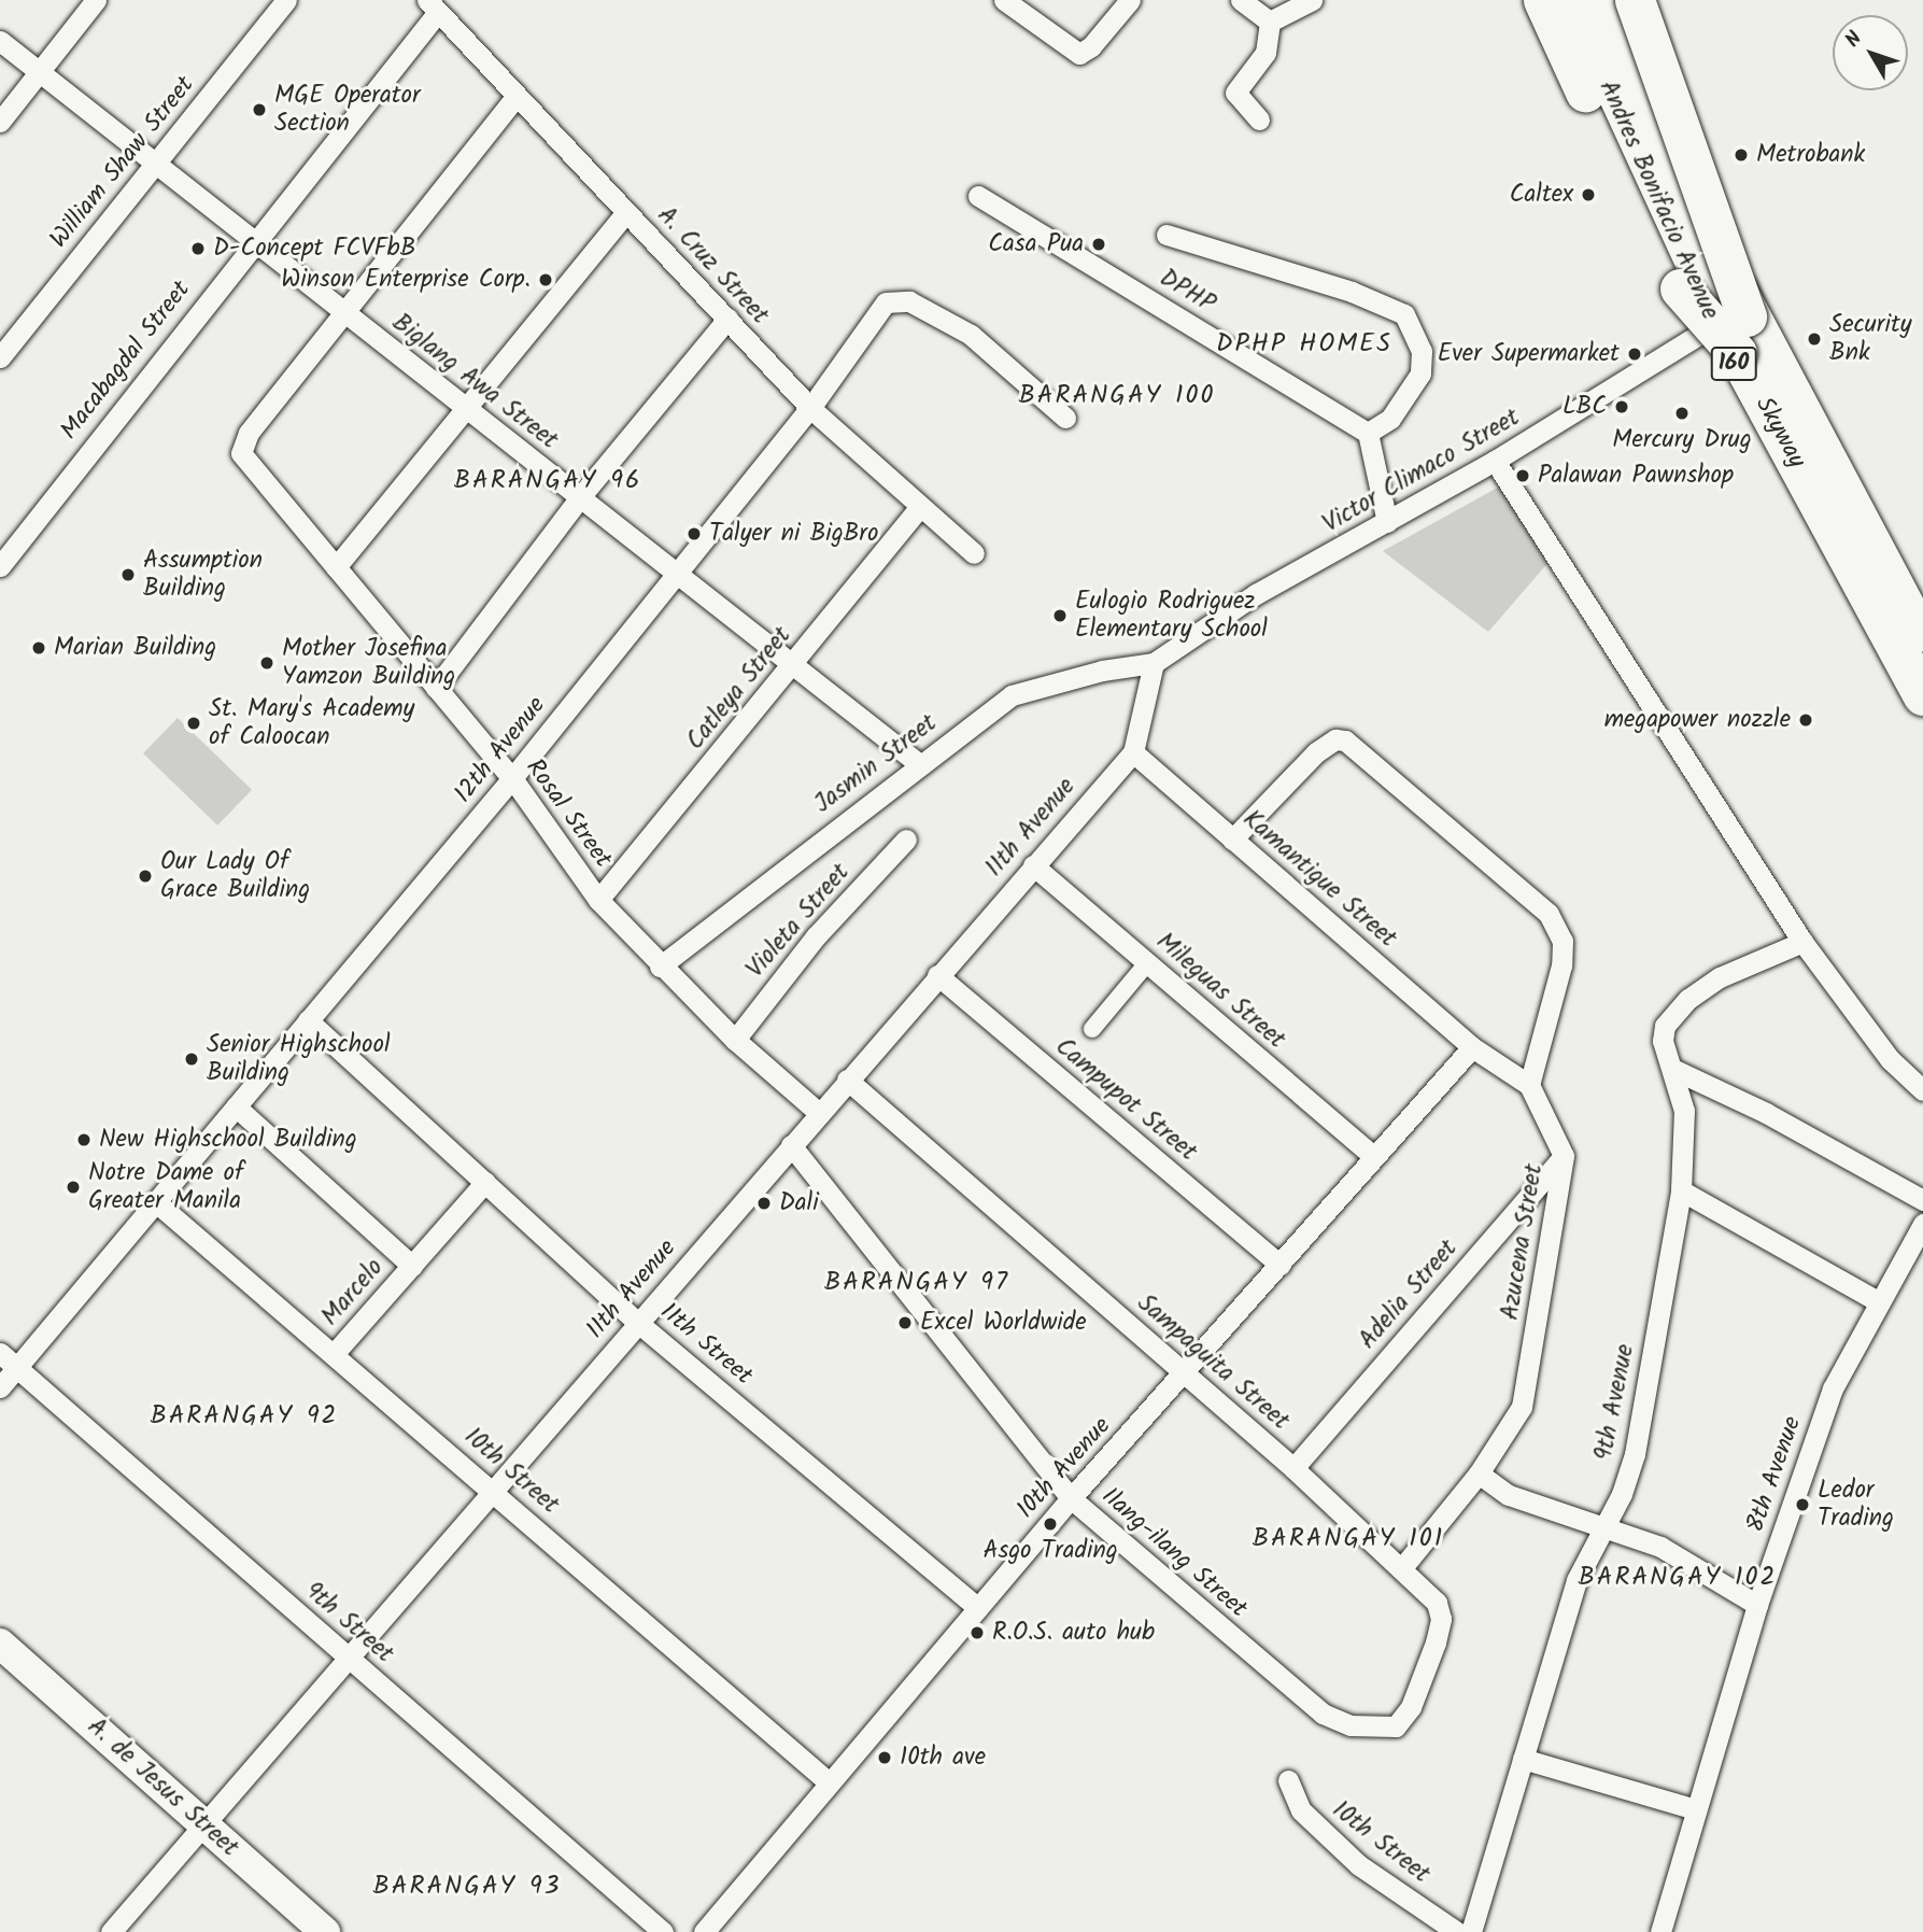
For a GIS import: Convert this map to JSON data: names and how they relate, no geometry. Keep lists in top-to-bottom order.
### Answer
{
  "streets": {
    "highway": ["Skyway"],
    "main road": ["Andres Bonifacio Avenue", "160", "A. de Jesus Street"],
    "street": [
      "William Shaw Street",
      "A. Cruz Street",
      "DPHP",
      "Macabagdal Street",
      "Biglang Awa Street",
      "Victor Climaco Street",
      "Catleya Street",
      "12th Avenue",
      "Jasmin Street",
      "Rosal Street",
      "11th Avenue",
      "Kamantigue Street",
      "Violeta Street",
      "Mileguas Street",
      "Campupot Street",
      "Azucena Street",
      "Marcelo",
      "Adelia Street",
      "11th Street",
      "Sampaguita Street",
      "9th Avenue",
      "10th Avenue",
      "10th Street",
      "8th Avenue",
      "Ilang-ilang Street",
      "9th Street"
    ]
  },
  "crossings": [
    ["William Shaw Street", "Biglang Awa Street"],
    ["Andres Bonifacio Avenue", "Skyway"],
    ["Andres Bonifacio Avenue", "Victor Climaco Street"],
    ["A. Cruz Street", "Macabagdal Street"],
    ["A. Cruz Street", "Catleya Street"],
    ["A. Cruz Street", "12th Avenue"],
    ["Macabagdal Street", "Biglang Awa Street"],
    ["Biglang Awa Street", "Catleya Street"],
    ["Biglang Awa Street", "12th Avenue"],
    ["Biglang Awa Street", "Jasmin Street"],
    ["Biglang Awa Street", "Rosal Street"],
    ["Skyway", "Victor Climaco Street"],
    ["Victor Climaco Street", "Jasmin Street"],
    ["Victor Climaco Street", "11th Avenue"],
    ["Catleya Street", "Rosal Street"],
    ["12th Avenue", "Rosal Street"],
    ["12th Avenue", "Marcelo"],
    ["12th Avenue", "11th Street"],
    ["12th Avenue", "10th Street"],
    ["12th Avenue", "9th Street"],
    ["Jasmin Street", "Rosal Street"],
    ["Jasmin Street", "11th Avenue"],
    ["Rosal Street", "11th Avenue"],
    ["Rosal Street", "Violeta Street"],
    ["11th Avenue", "Kamantigue Street"],
    ["11th Avenue", "Mileguas Street"],
    ["11th Avenue", "Campupot Street"],
    ["11th Avenue", "11th Street"],
    ["11th Avenue", "Sampaguita Street"],
    ["11th Avenue", "10th Street"],
    ["11th Avenue", "Ilang-ilang Street"],
    ["11th Avenue", "9th Street"],
    ["11th Avenue", "A. de Jesus Street"],
    ["Kamantigue Street", "Azucena Street"],
    ["Kamantigue Street", "10th Avenue"],
    ["Mileguas Street", "10th Avenue"],
    ["Campupot Street", "10th Avenue"],
    ["Azucena Street", "Adelia Street"],
    ["Azucena Street", "Sampaguita Street"],
    ["Marcelo", "11th Street"],
    ["Marcelo", "10th Street"],
    ["Adelia Street", "Sampaguita Street"],
    ["11th Street", "10th Avenue"],
    ["Sampaguita Street", "10th Avenue"],
    ["Sampaguita Street", "Ilang-ilang Street"],
    ["10th Avenue", "10th Street"],
    ["10th Avenue", "Ilang-ilang Street"]
  ],
  "districts": [
    "DPHP HOMES",
    "BARANGAY 100",
    "BARANGAY 96",
    "BARANGAY 97",
    "BARANGAY 92",
    "BARANGAY 101",
    "BARANGAY 102",
    "BARANGAY 93"
  ],
  "places": [
    "MGE Operator Section",
    "Metrobank",
    "Caltex",
    "Casa Pua",
    "D-Concept FCVFbB",
    "Winson Enterprise Corp.",
    "Security Bnk",
    "Ever Supermarket",
    "LBC",
    "Mercury Drug",
    "Palawan Pawnshop",
    "Talyer ni BigBro",
    "Assumption Building",
    "Eulogio Rodriguez Elementary School",
    "Marian Building",
    "Mother Josefina Yamzon Building",
    "megapower nozzle",
    "St. Mary's Academy of Caloocan",
    "Our Lady Of Grace Building",
    "Senior Highschool Building",
    "New Highschool Building",
    "Notre Dame of Greater Manila",
    "Dali",
    "Excel Worldwide",
    "Ledor Trading",
    "Asgo Trading",
    "R.O.S. auto hub",
    "10th ave"
  ],
  "north": "top left"
}
